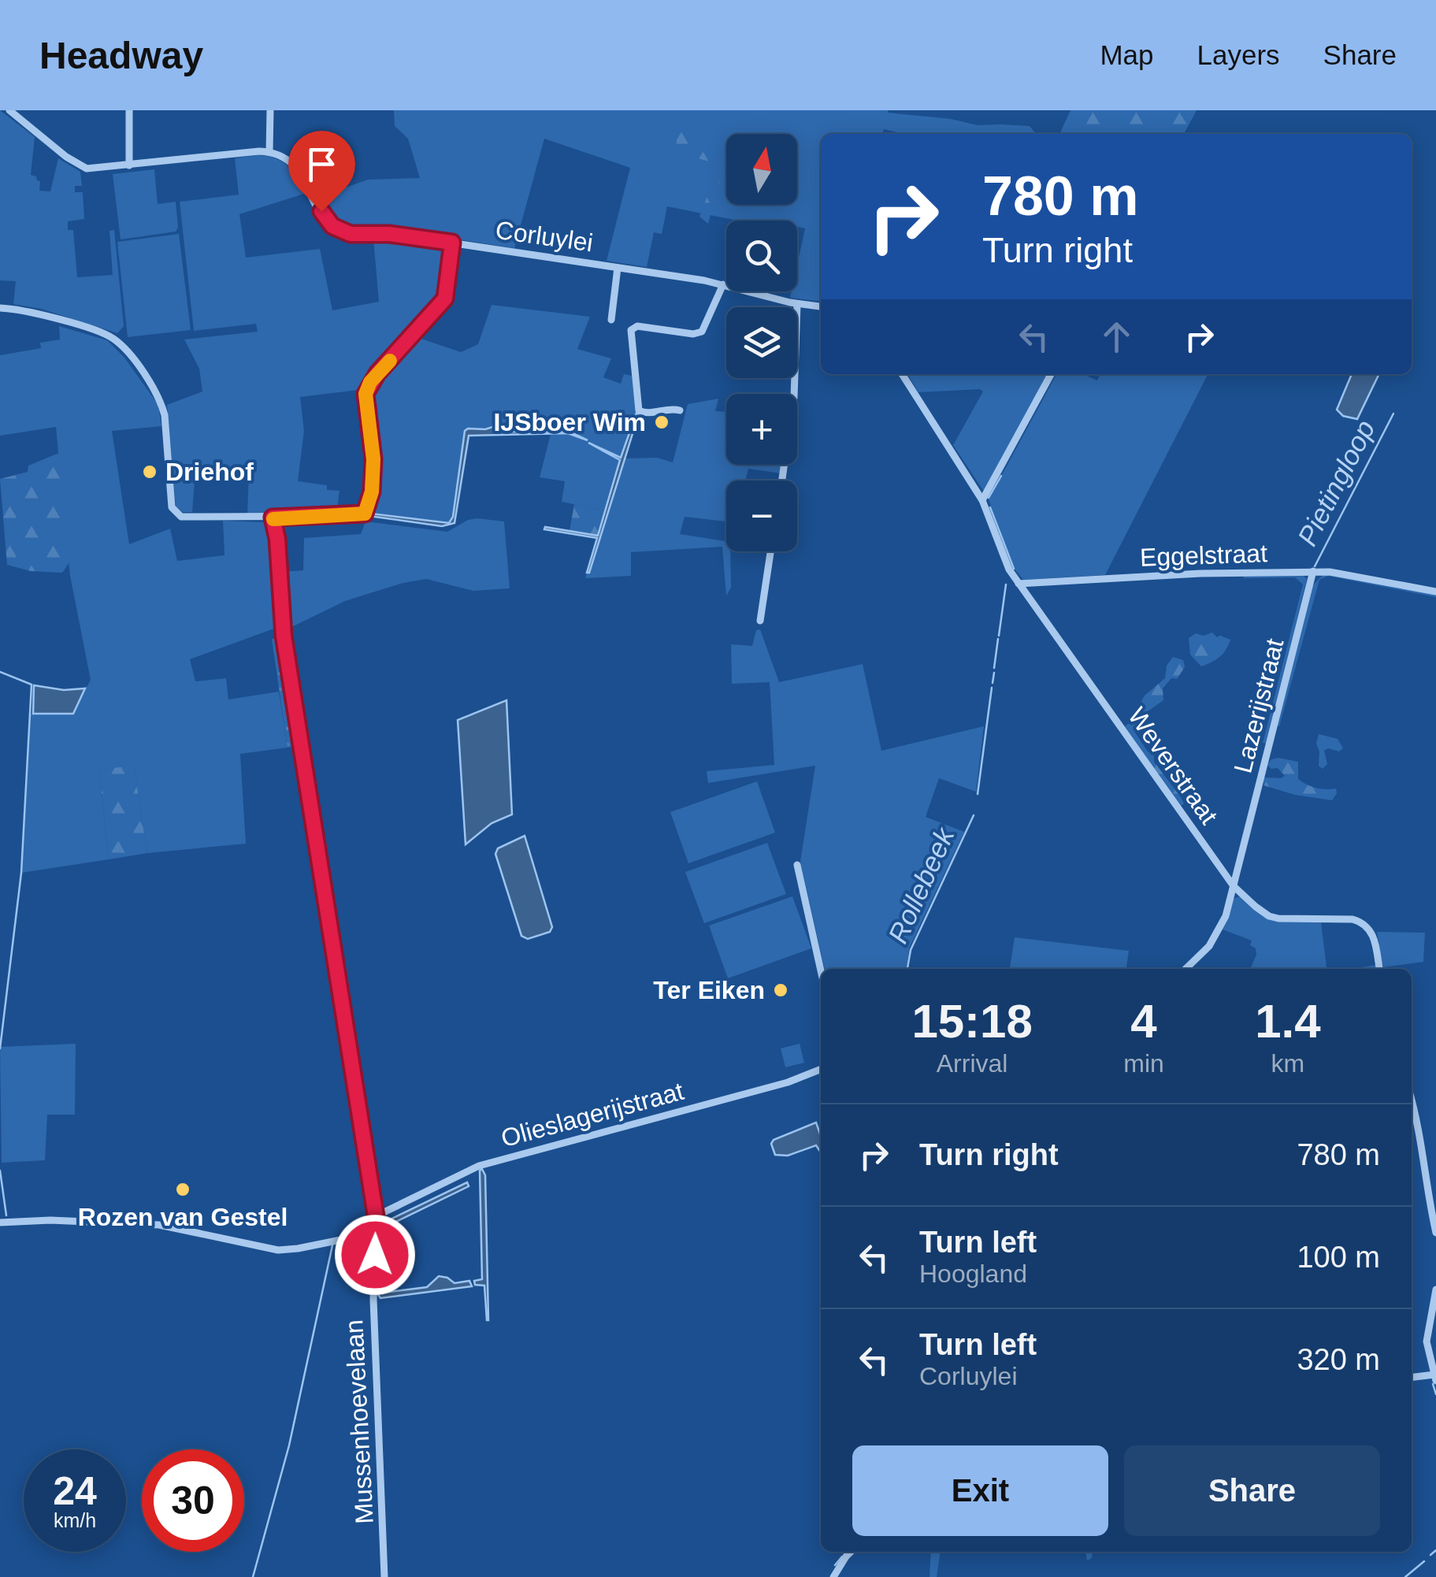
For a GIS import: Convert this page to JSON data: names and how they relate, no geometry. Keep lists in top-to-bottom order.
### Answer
{
  "streets": {
    "street": [
      "Corluylei",
      "Eggelstraat",
      "Lazerijstraat",
      "Weverstraat",
      "Olieslagerijstraat",
      "Mussenhoevelaan"
    ]
  },
  "crossings": [
    ["Eggelstraat", "Lazerijstraat"],
    ["Eggelstraat", "Weverstraat"],
    ["Lazerijstraat", "Weverstraat"],
    ["Olieslagerijstraat", "Mussenhoevelaan"]
  ],
  "water": ["Pietingloop", "Rollebeek"],
  "places": [
    "IJSboer Wim",
    "Driehof",
    "Ter Eiken",
    "Rozen van Gestel"
  ],
  "north": "top",
  "page": {
    "header": "Headway",
    "nav": ["Map", "Layers", "Share"],
    "map_buttons": ["+", "−"],
    "turn": ["780 m", "Turn right"],
    "eta": [
      "15:18",
      "Arrival",
      "4",
      "min",
      "1.4",
      "km"
    ],
    "list": [
      {
        "name": "Turn right",
        "value": "780 m"
      },
      {
        "name": "Turn left",
        "note": "Hoogland",
        "value": "100 m"
      },
      {
        "name": "Turn left",
        "note": "Corluylei",
        "value": "320 m"
      }
    ],
    "buttons": ["Exit", "Share"],
    "speed": "24 km/h",
    "limit": "30"
  }
}
